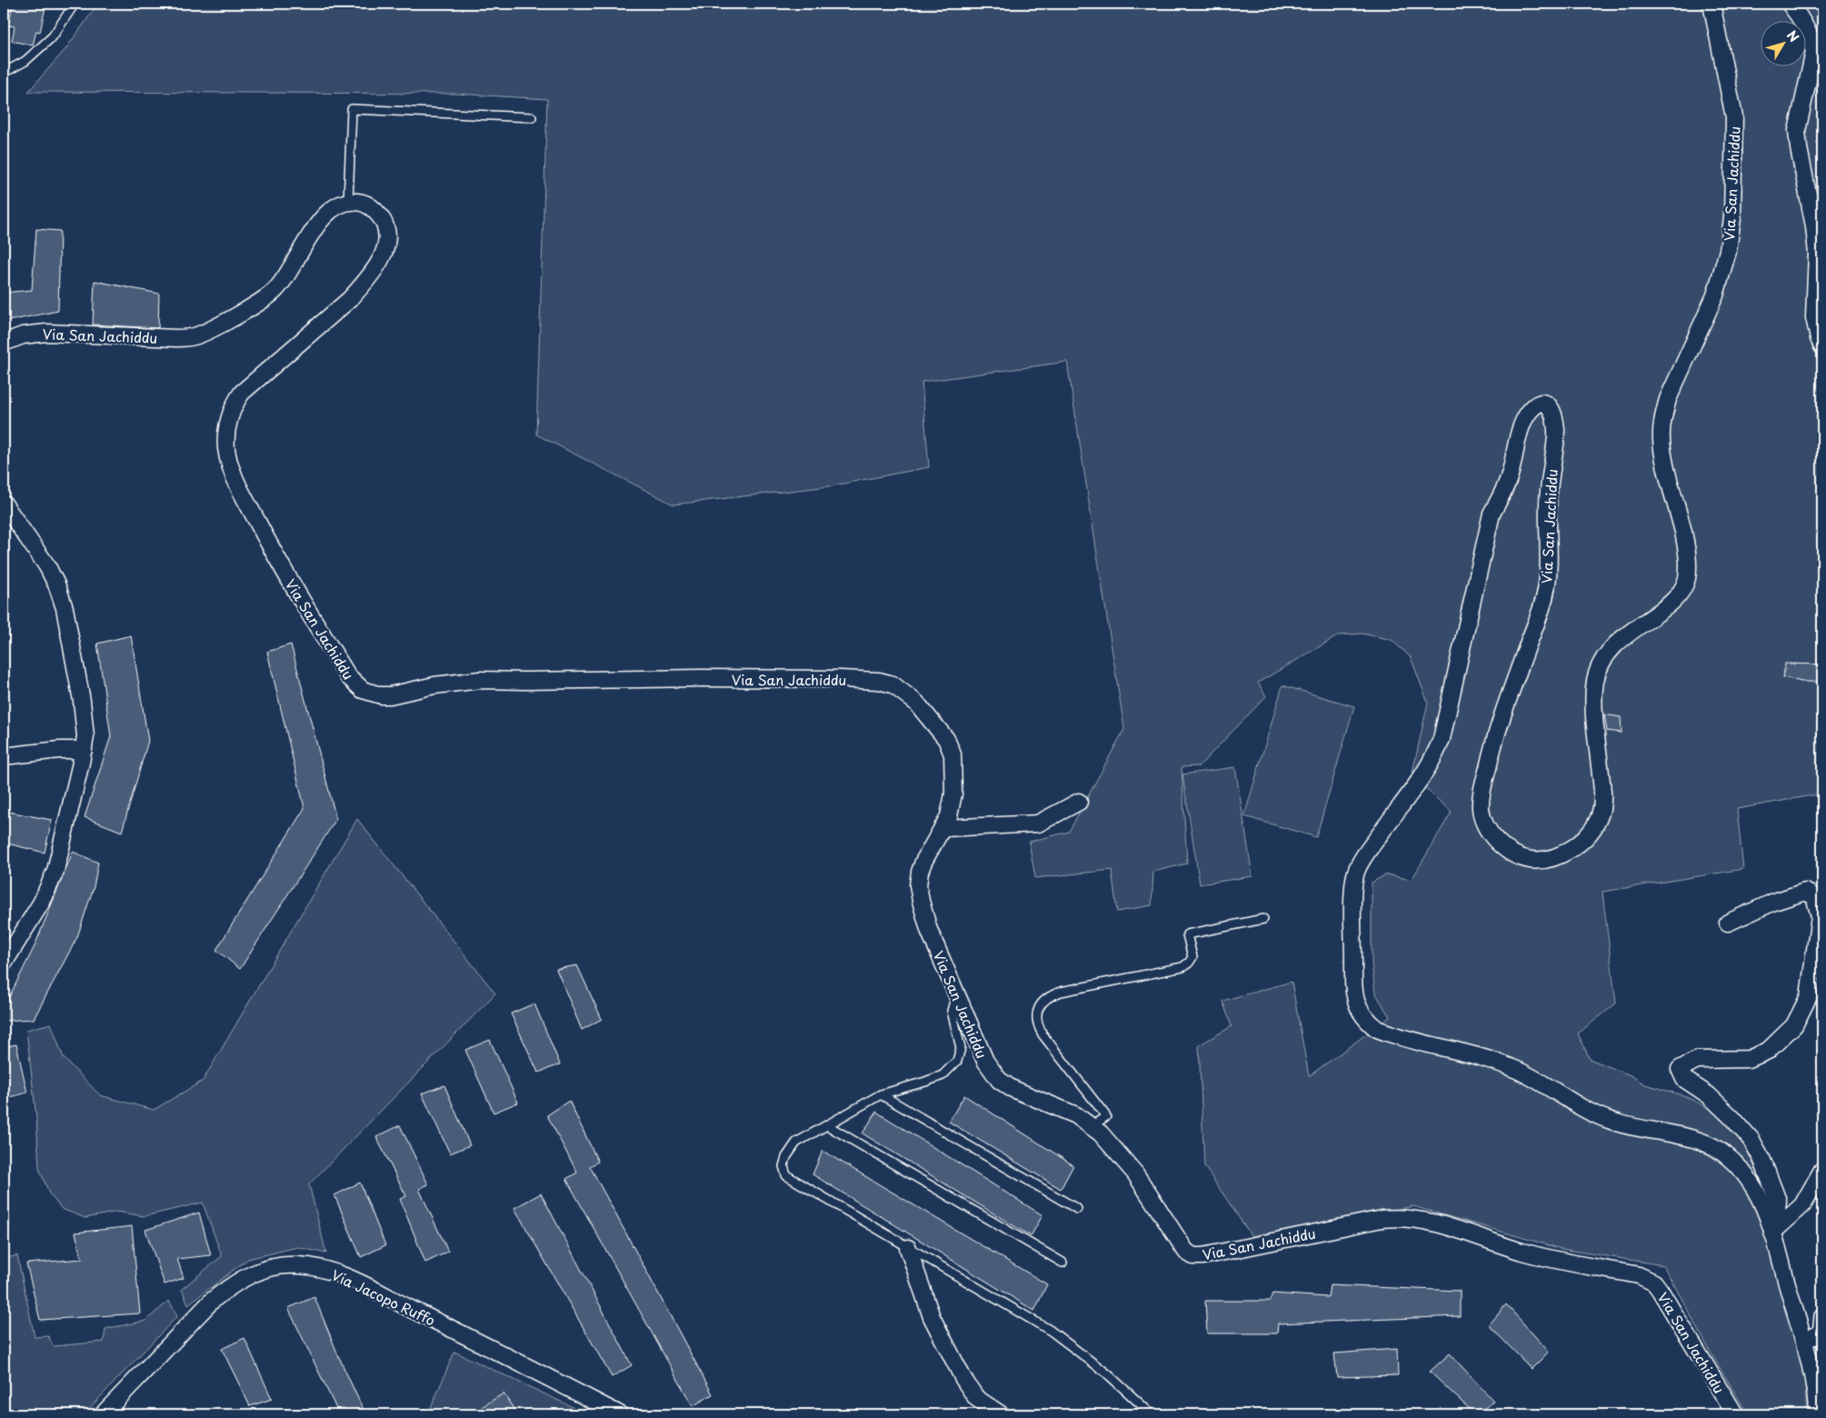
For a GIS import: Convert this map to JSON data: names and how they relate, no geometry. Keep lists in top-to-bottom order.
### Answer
{
  "streets": {
    "street": ["Via San Jachiddu", "Via Jacopo Ruffo"]
  },
  "north": "top right"
}
